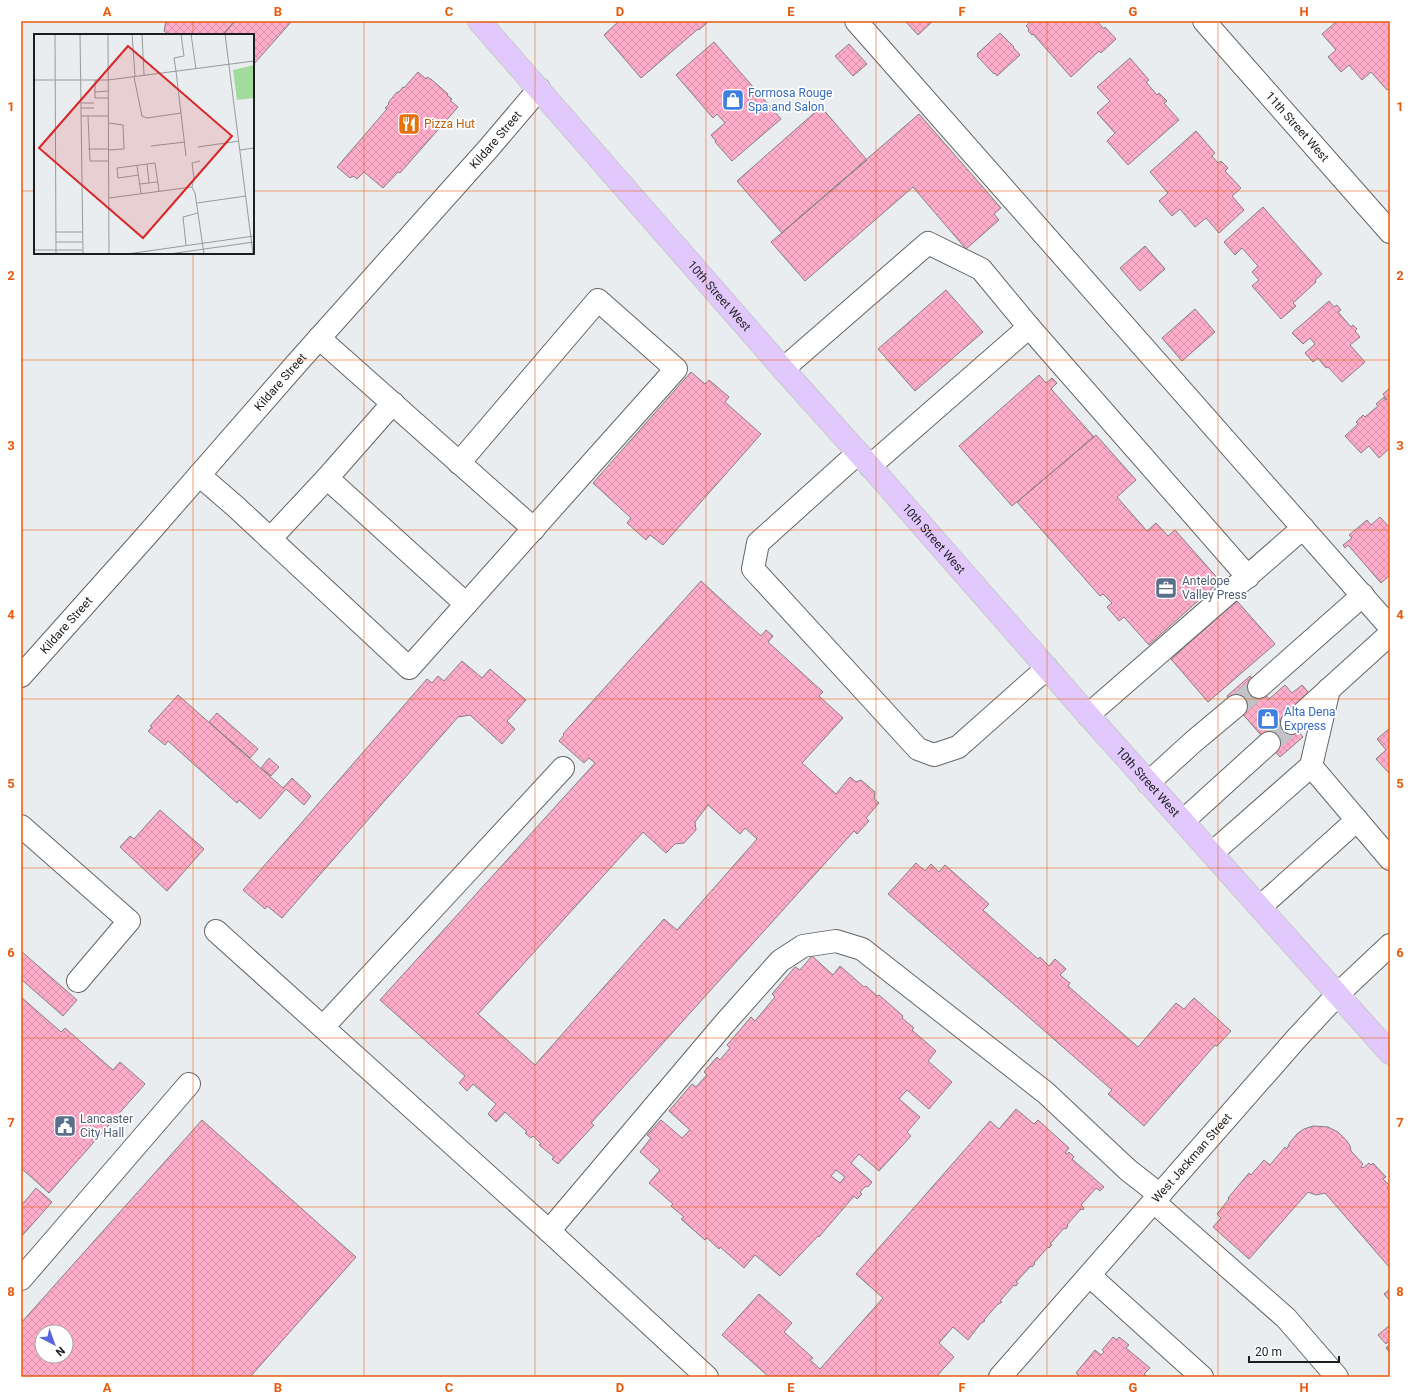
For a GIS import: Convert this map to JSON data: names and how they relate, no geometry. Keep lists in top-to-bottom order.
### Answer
{
  "streets": {
    "main road": ["10th Street West"],
    "street": ["11th Street West", "Kildare Street", "West Jackman Street"]
  },
  "crossings": [
    ["Kildare Street", "10th Street West"],
    ["10th Street West", "West Jackman Street"]
  ],
  "places": {
    "shop": ["Formosa Rouge Spa and Salon", "Alta Dena Express"],
    "restaurant": ["Pizza Hut"],
    "office": ["Antelope Valley Press"],
    "public building": ["Lancaster City Hall"]
  },
  "scale_bar": "20 m",
  "north": "bottom right",
  "grid": {
    "columns": [
      "A",
      "B",
      "C",
      "D",
      "E",
      "F",
      "G",
      "H"
    ],
    "rows": [
      "1",
      "2",
      "3",
      "4",
      "5",
      "6",
      "7",
      "8"
    ]
  }
}
